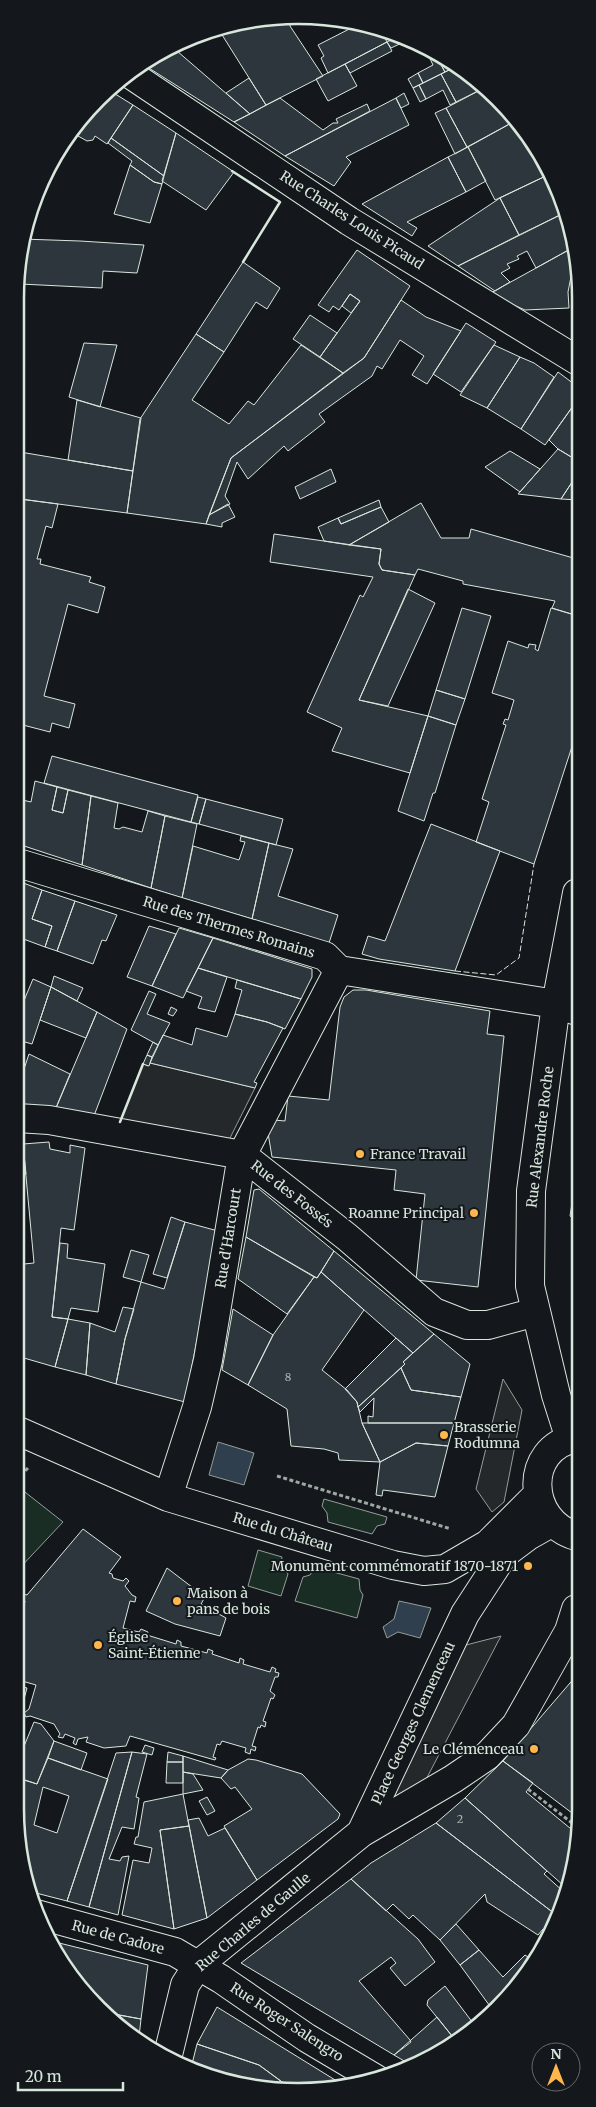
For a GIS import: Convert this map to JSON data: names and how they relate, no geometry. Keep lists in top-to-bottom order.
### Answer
{
  "streets": {
    "street": [
      "Rue Charles Louis Picaud",
      "Rue des Thermes Romains",
      "Rue Alexandre Roche",
      "Rue des Fossés",
      "Rue d'Harcourt",
      "Rue du Château",
      "Place Georges Clemenceau",
      "Rue Charles de Gaulle",
      "Rue de Cadore",
      "Rue Roger Salengro"
    ]
  },
  "crossings": [
    ["Rue des Thermes Romains", "Rue d'Harcourt"],
    ["Rue Alexandre Roche", "Rue des Fossés"],
    ["Rue des Fossés", "Rue d'Harcourt"],
    ["Rue d'Harcourt", "Rue du Château"],
    ["Place Georges Clemenceau", "Rue Charles de Gaulle"],
    ["Rue Charles de Gaulle", "Rue de Cadore"],
    ["Rue Charles de Gaulle", "Rue Roger Salengro"],
    ["Rue de Cadore", "Rue Roger Salengro"]
  ],
  "places": [
    "France Travail",
    "Roanne Principal",
    "Brasserie Rodumna",
    "Monument commémoratif 1870-1871",
    "Maison à pans de bois",
    "Église Saint-Étienne",
    "Le Clémenceau"
  ],
  "house_numbers": ["8", "2"],
  "scale_bar": "20 m",
  "north": "top"
}
